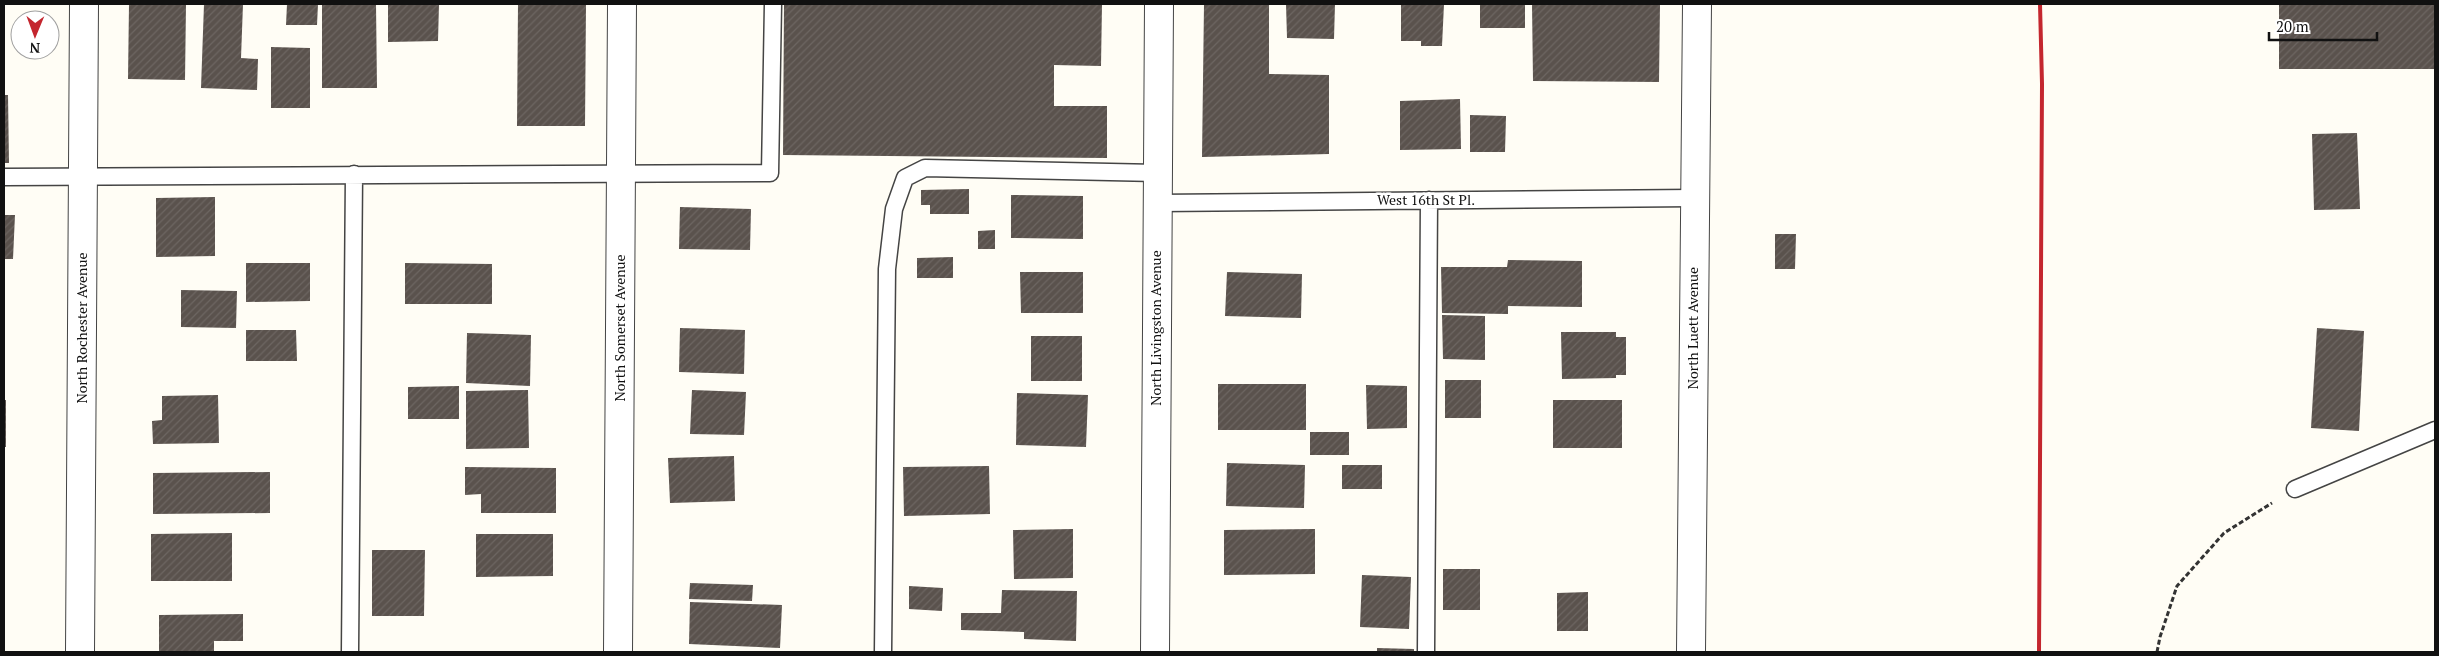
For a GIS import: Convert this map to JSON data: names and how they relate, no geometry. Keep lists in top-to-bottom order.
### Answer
{
  "streets": {
    "street": [
      "North Rochester Avenue",
      "North Somerset Avenue",
      "North Livingston Avenue",
      "North Luett Avenue"
    ],
    "lane": ["West 16th St Pl."]
  },
  "crossings": [
    ["West 16th St Pl.", "North Livingston Avenue"],
    ["West 16th St Pl.", "North Luett Avenue"]
  ],
  "scale_bar": "20 m",
  "north": "bottom"
}
